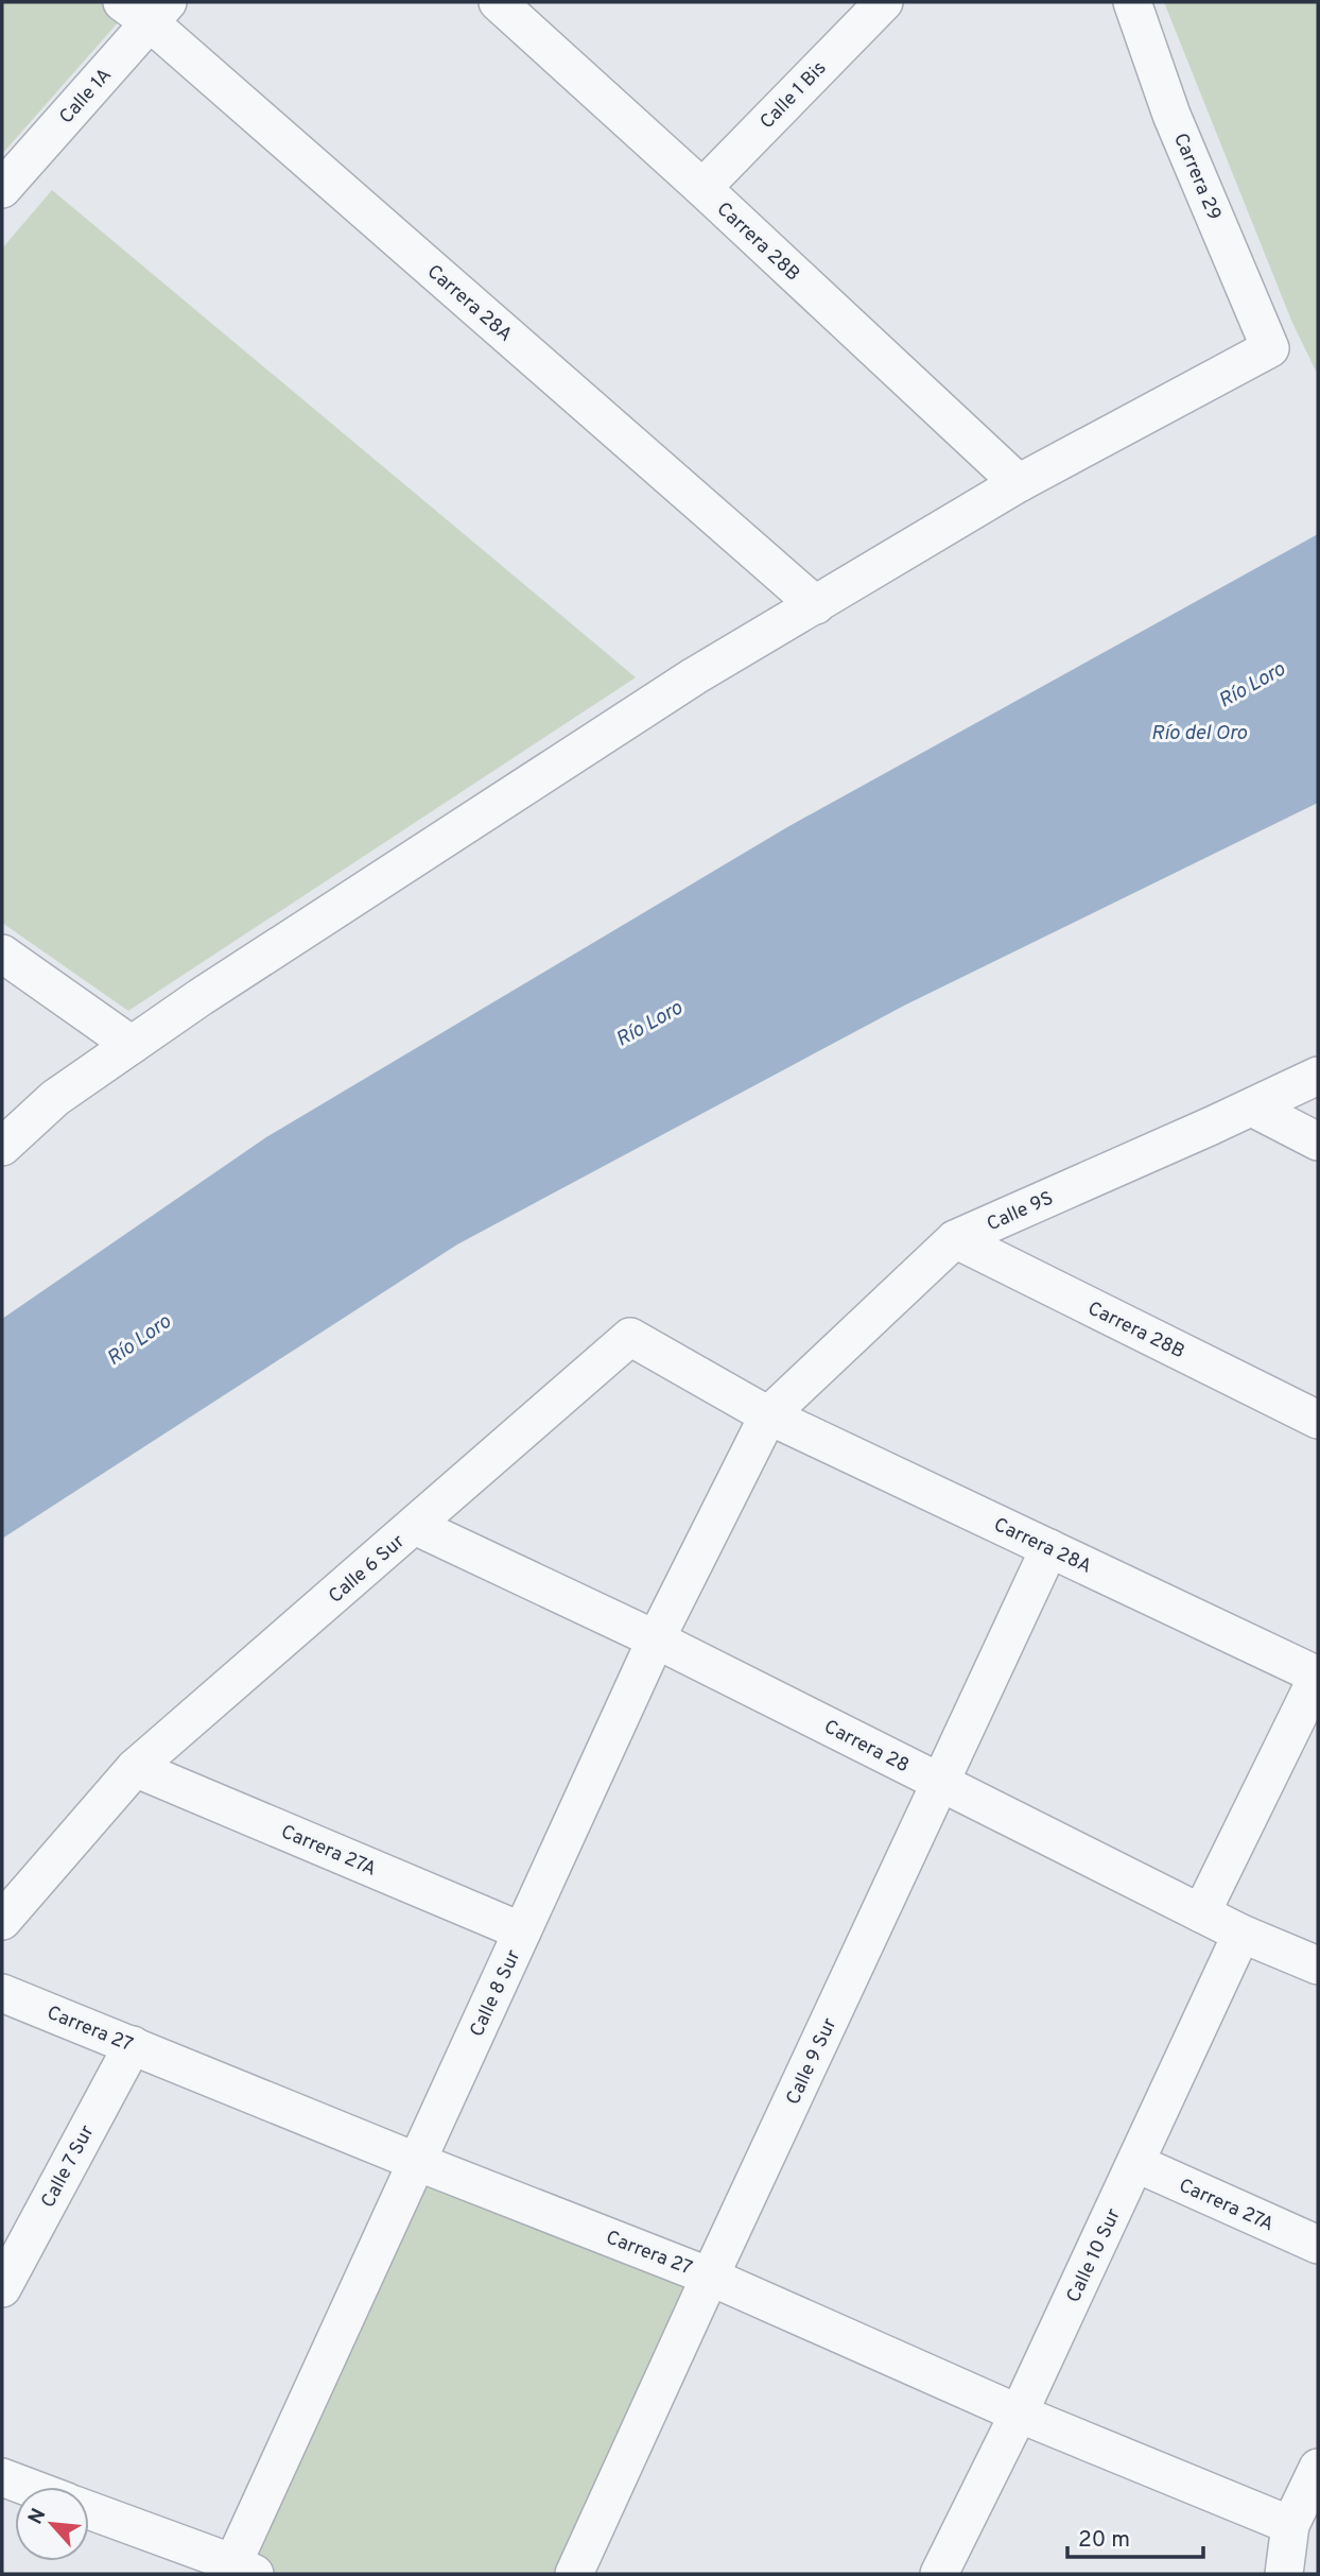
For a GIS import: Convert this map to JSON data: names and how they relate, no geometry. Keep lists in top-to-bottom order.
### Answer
{
  "streets": {
    "street": [
      "Calle 1 Bis",
      "Calle 1A",
      "Carrera 29",
      "Carrera 28B",
      "Carrera 28A",
      "Calle 9S",
      "Calle 6 Sur",
      "Carrera 28",
      "Carrera 27A",
      "Calle 8 Sur",
      "Carrera 27",
      "Calle 9 Sur",
      "Calle 7 Sur",
      "Calle 10 Sur"
    ]
  },
  "crossings": [
    ["Calle 1 Bis", "Carrera 28B"],
    ["Calle 1A", "Carrera 28A"],
    ["Carrera 29", "Carrera 28B"],
    ["Carrera 28B", "Calle 9S"],
    ["Carrera 28A", "Calle 9S"],
    ["Carrera 28A", "Calle 6 Sur"],
    ["Carrera 28A", "Calle 8 Sur"],
    ["Carrera 28A", "Calle 9 Sur"],
    ["Calle 9S", "Calle 6 Sur"],
    ["Calle 9S", "Calle 8 Sur"],
    ["Calle 6 Sur", "Carrera 28"],
    ["Calle 6 Sur", "Carrera 27A"],
    ["Calle 6 Sur", "Calle 8 Sur"],
    ["Carrera 28", "Calle 8 Sur"],
    ["Carrera 28", "Calle 9 Sur"],
    ["Carrera 28", "Calle 10 Sur"],
    ["Carrera 27A", "Calle 8 Sur"],
    ["Carrera 27A", "Calle 10 Sur"],
    ["Calle 8 Sur", "Carrera 27"],
    ["Carrera 27", "Calle 9 Sur"],
    ["Carrera 27", "Calle 7 Sur"],
    ["Carrera 27", "Calle 10 Sur"]
  ],
  "water": ["Río Loro", "Río del Oro"],
  "scale_bar": "20 m",
  "north": "top left"
}
